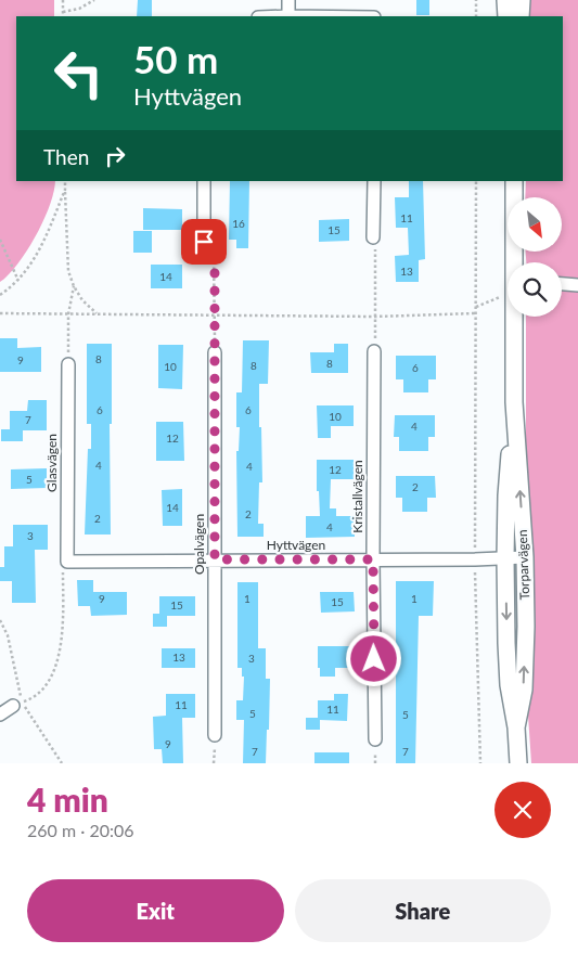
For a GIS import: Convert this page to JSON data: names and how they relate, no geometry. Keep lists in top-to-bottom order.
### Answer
{
  "streets": {
    "street": [
      "Glasvägen",
      "Kristallvägen",
      "Opalvägen",
      "Hyttvägen",
      "Torparvägen"
    ]
  },
  "crossings": [
    ["Glasvägen", "Hyttvägen"],
    ["Kristallvägen", "Hyttvägen"],
    ["Opalvägen", "Hyttvägen"],
    ["Hyttvägen", "Torparvägen"]
  ],
  "house_numbers": [
    "11",
    "16",
    "15",
    "13",
    "14",
    "8",
    "9",
    "8",
    "8",
    "10",
    "6",
    "6",
    "6",
    "10",
    "7",
    "4",
    "12",
    "4",
    "4",
    "12",
    "5",
    "2",
    "14",
    "2",
    "2",
    "4",
    "3",
    "9",
    "1",
    "1",
    "15",
    "15",
    "13",
    "3",
    "11",
    "11",
    "5",
    "5",
    "9",
    "7",
    "7"
  ],
  "north": "bottom right",
  "page": {
    "turn": ["50 m", "Hyttvägen"],
    "then": "Then",
    "heading": ["4 min", "260 m · 20:06"],
    "buttons": ["Exit", "Share"]
  }
}
